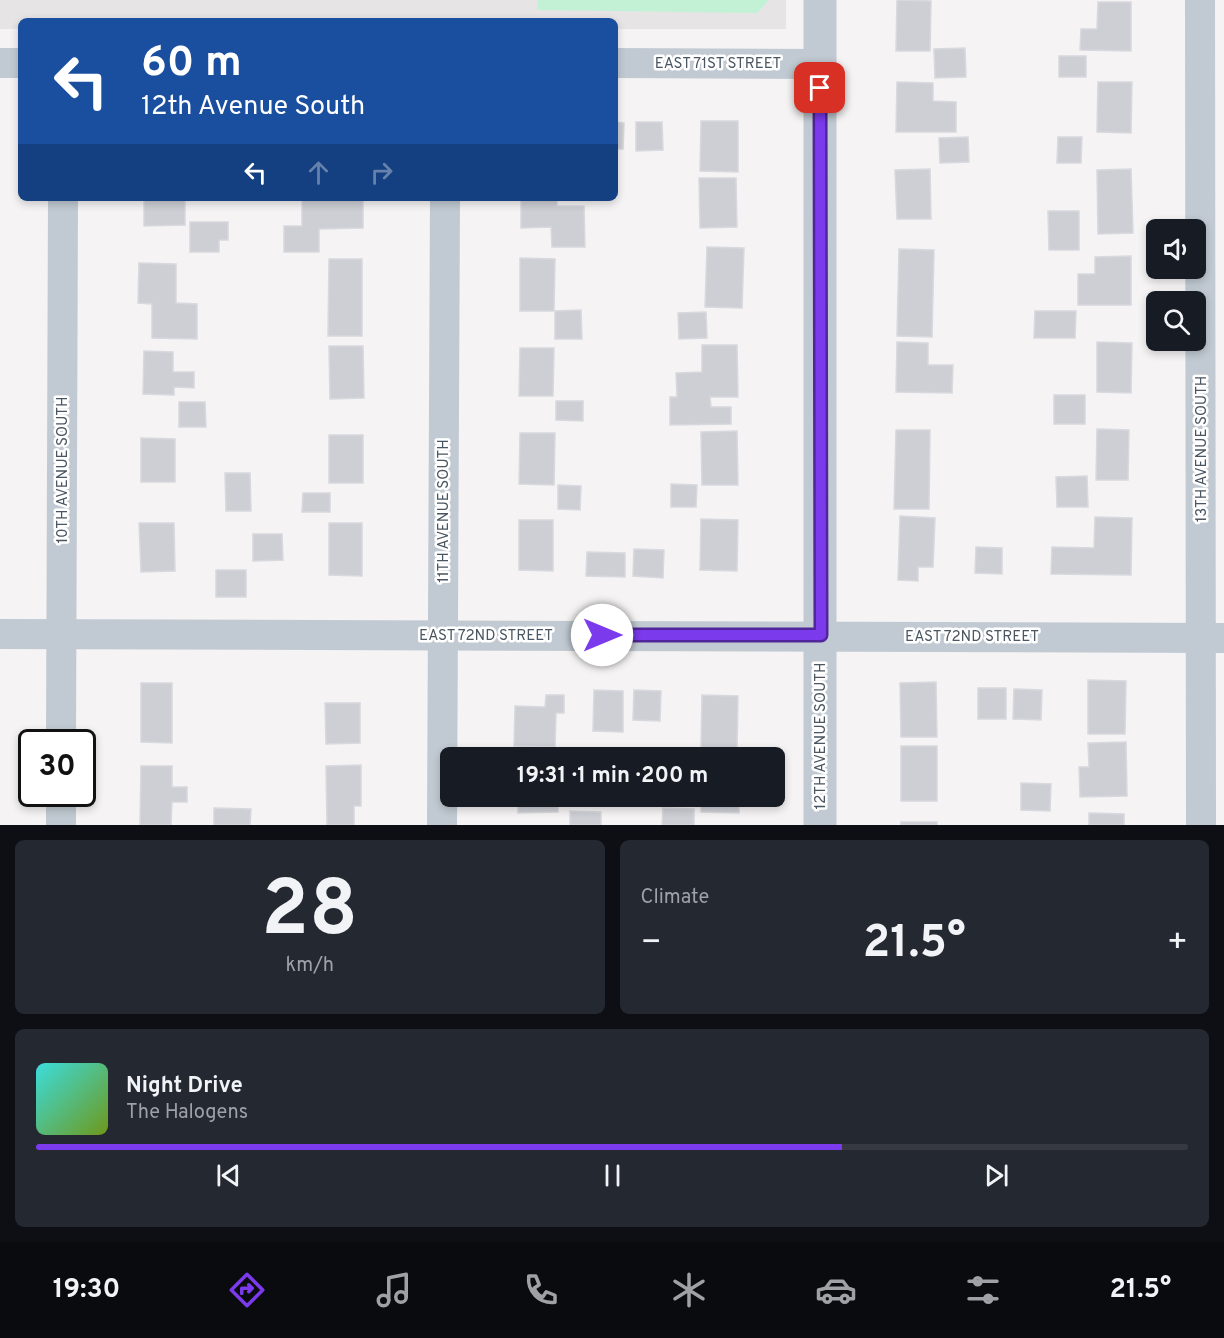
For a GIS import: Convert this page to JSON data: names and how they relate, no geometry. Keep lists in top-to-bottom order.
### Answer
{
  "streets": {
    "street": [
      "EAST 71ST STREET",
      "13TH AVENUE SOUTH",
      "10TH AVENUE SOUTH",
      "11TH AVENUE SOUTH",
      "EAST 72ND STREET",
      "12TH AVENUE SOUTH"
    ]
  },
  "crossings": [
    ["EAST 71ST STREET", "12TH AVENUE SOUTH"],
    ["13TH AVENUE SOUTH", "EAST 72ND STREET"],
    ["10TH AVENUE SOUTH", "EAST 72ND STREET"],
    ["11TH AVENUE SOUTH", "EAST 72ND STREET"],
    ["EAST 72ND STREET", "12TH AVENUE SOUTH"]
  ],
  "page": {
    "turn": ["60 m", "12th Avenue South"],
    "limit": "30",
    "trip": "19:31 · 1 min · 200 m",
    "tile": [
      ["28", "km/h"],
      "Climate"
    ],
    "heat": ["−", "21.5°", "+"],
    "song": ["Night Drive", "The Halogens"],
    "tabs": ["19:30", "21.5°"]
  }
}
